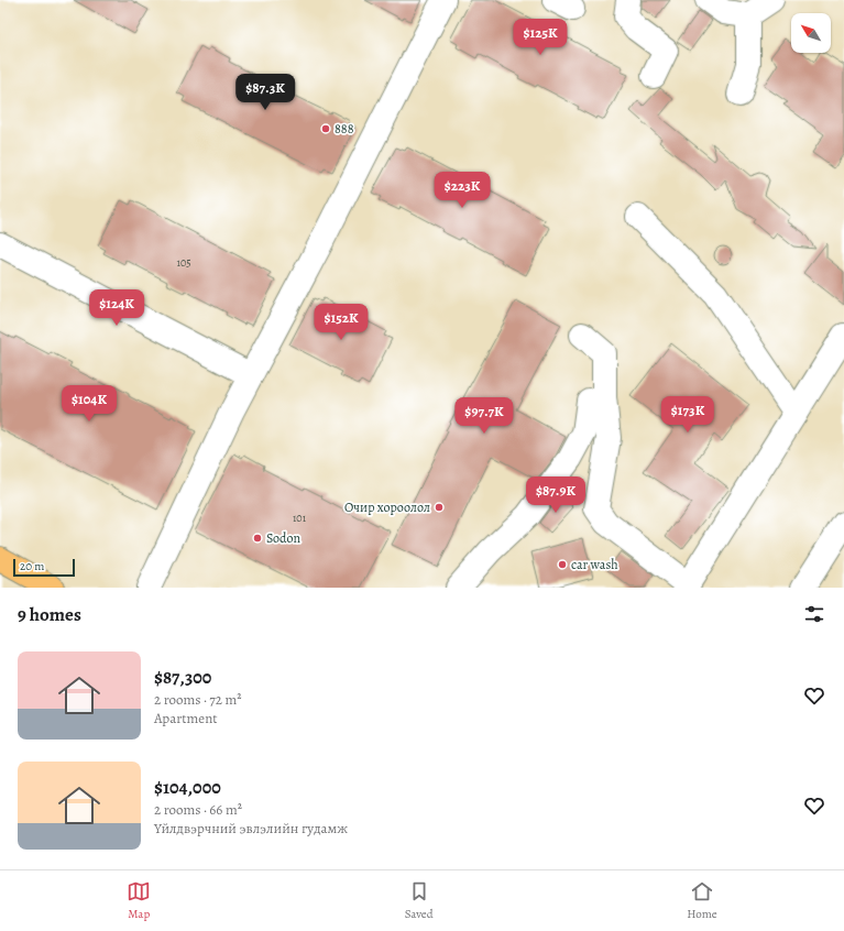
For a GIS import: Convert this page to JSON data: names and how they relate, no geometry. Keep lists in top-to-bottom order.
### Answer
{
  "places": [
    "888",
    "Очир хороолол",
    "Sodon",
    "car wash"
  ],
  "house_numbers": ["105", "101"],
  "scale_bar": "20 m",
  "north": "top left",
  "page": {
    "price": [
      "$125K",
      "$87.3K",
      "$223K",
      "$124K",
      "$152K",
      "$104K",
      "$173K",
      "$97.7K",
      "$87.9K"
    ],
    "scale": "20 m",
    "heading": "9 homes",
    "list": [
      {
        "name": "$87,300",
        "note": "2 rooms · 72 m² · Apartment"
      },
      {
        "name": "$104,000",
        "note": "2 rooms · 66 m² · Үйлдвэрчний эвлэлийн гудамж"
      }
    ],
    "tabs": ["Map", "Saved", "Home"]
  }
}
